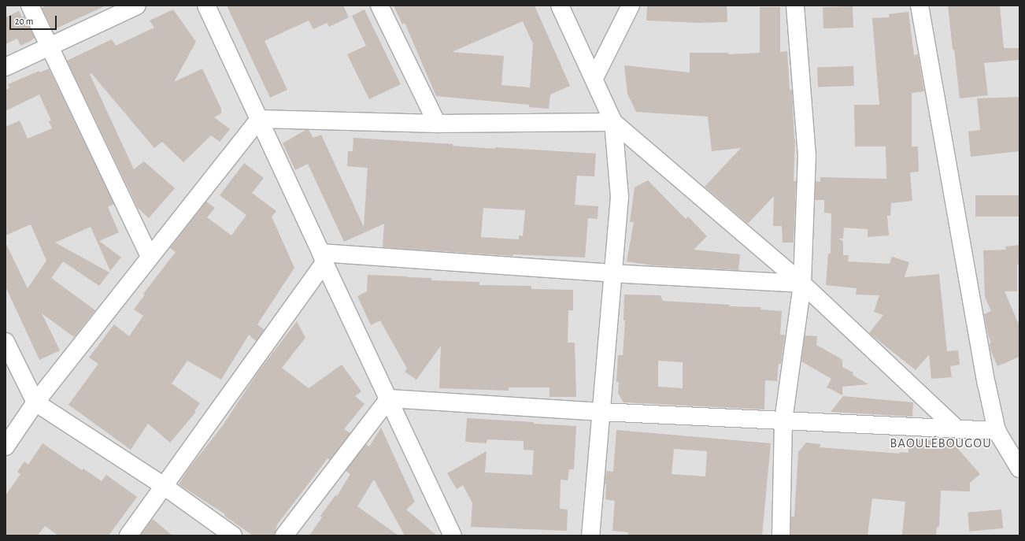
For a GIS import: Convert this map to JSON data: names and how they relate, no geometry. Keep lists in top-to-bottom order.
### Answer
{
  "districts": ["BAOULÉBOUGOU"],
  "scale_bar": "20 m"
}
